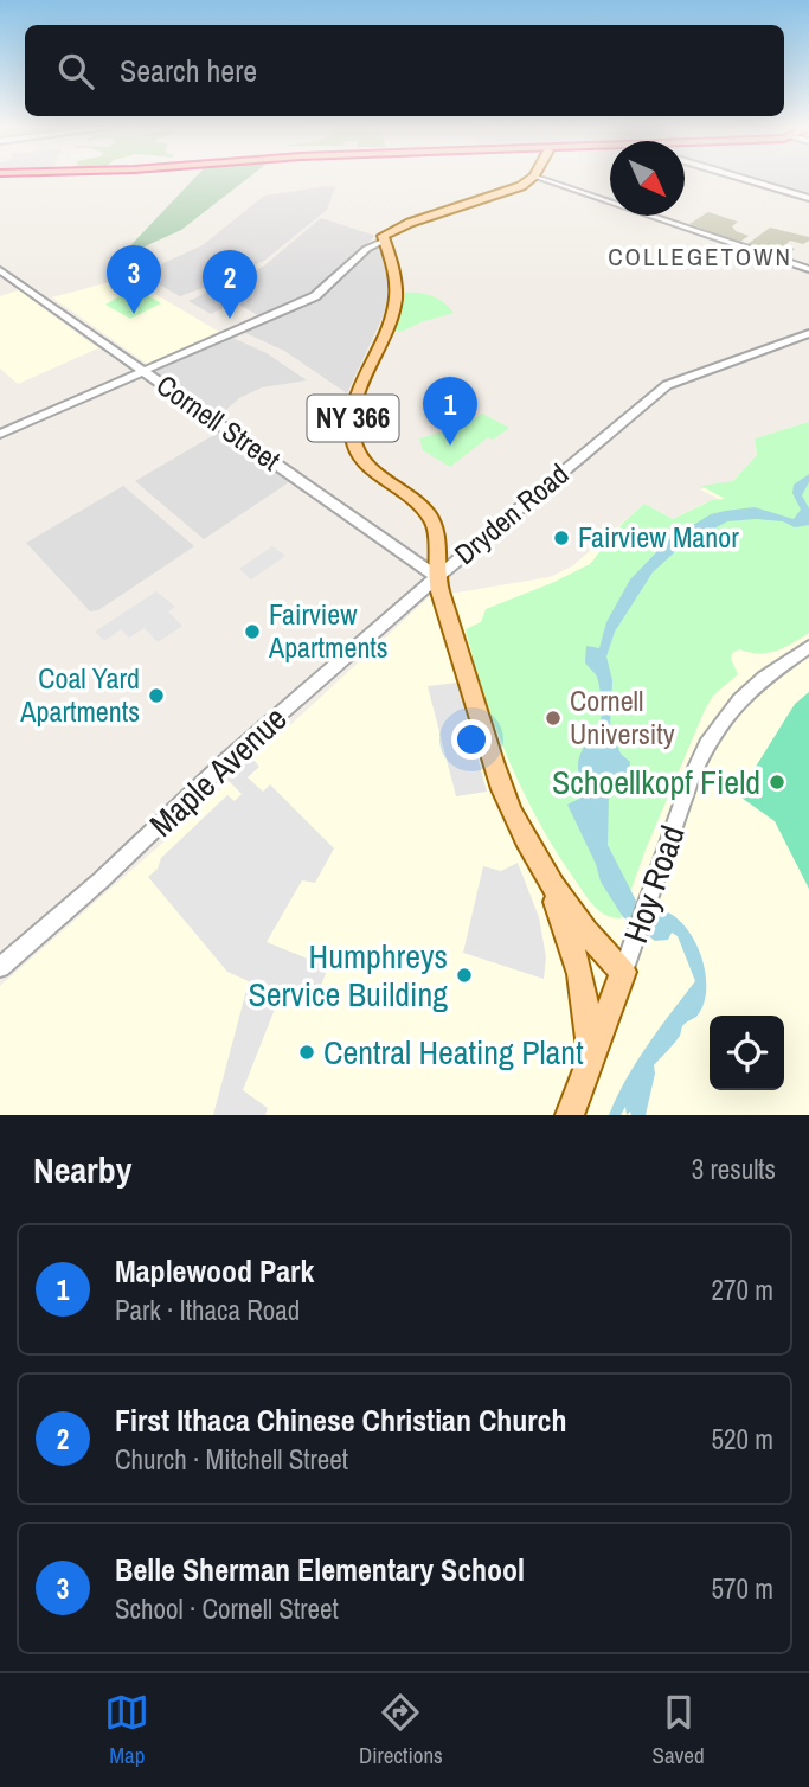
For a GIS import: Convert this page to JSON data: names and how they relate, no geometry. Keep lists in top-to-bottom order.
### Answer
{
  "streets": {
    "main road": ["NY 366", "Dryden Road"],
    "street": ["Cornell Street", "Maple Avenue", "Hoy Road"]
  },
  "crossings": [
    ["NY 366", "Cornell Street"],
    ["NY 366", "Dryden Road"],
    ["NY 366", "Maple Avenue"],
    ["Cornell Street", "Dryden Road"],
    ["Cornell Street", "Maple Avenue"],
    ["Dryden Road", "Maple Avenue"],
    ["Dryden Road", "Hoy Road"]
  ],
  "districts": ["COLLEGETOWN"],
  "places": [
    "Fairview Manor",
    "Fairview Apartments",
    "Coal Yard Apartments",
    "Cornell University",
    "Schoellkopf Field",
    "Humphreys Service Building",
    "Central Heating Plant"
  ],
  "north": "bottom right",
  "page": {
    "search": "Search here",
    "pins": ["3", "2", "1"],
    "heading": ["Nearby", "3 results"],
    "list": [
      {
        "mark": "1",
        "name": "Maplewood Park",
        "note": "Park · Ithaca Road",
        "value": "270 m"
      },
      {
        "mark": "2",
        "name": "First Ithaca Chinese Christian Church",
        "note": "Church · Mitchell Street",
        "value": "520 m"
      },
      {
        "mark": "3",
        "name": "Belle Sherman Elementary School",
        "note": "School · Cornell Street",
        "value": "570 m"
      }
    ],
    "nav": ["Map", "Directions", "Saved"]
  }
}
